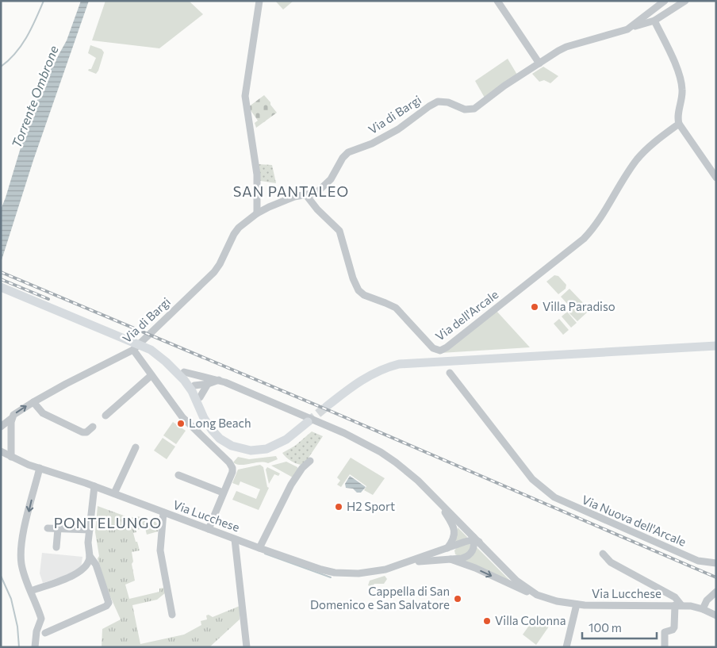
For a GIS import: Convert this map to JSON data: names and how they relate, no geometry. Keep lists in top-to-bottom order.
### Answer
{
  "streets": {
    "street": [
      "Via di Bargi",
      "Via dell'Arcale",
      "Via Lucchese",
      "Via Nuova dell'Arcale"
    ]
  },
  "crossings": [
    ["Via di Bargi", "Via dell'Arcale"]
  ],
  "districts": ["SAN PANTALEO", "PONTELUNGO"],
  "water": ["Torrente Ombrone"],
  "places": [
    "Villa Paradiso",
    "Long Beach",
    "H2 Sport",
    "Cappella di San Domenico e San Salvatore",
    "Villa Colonna"
  ],
  "scale_bar": "100 m"
}
